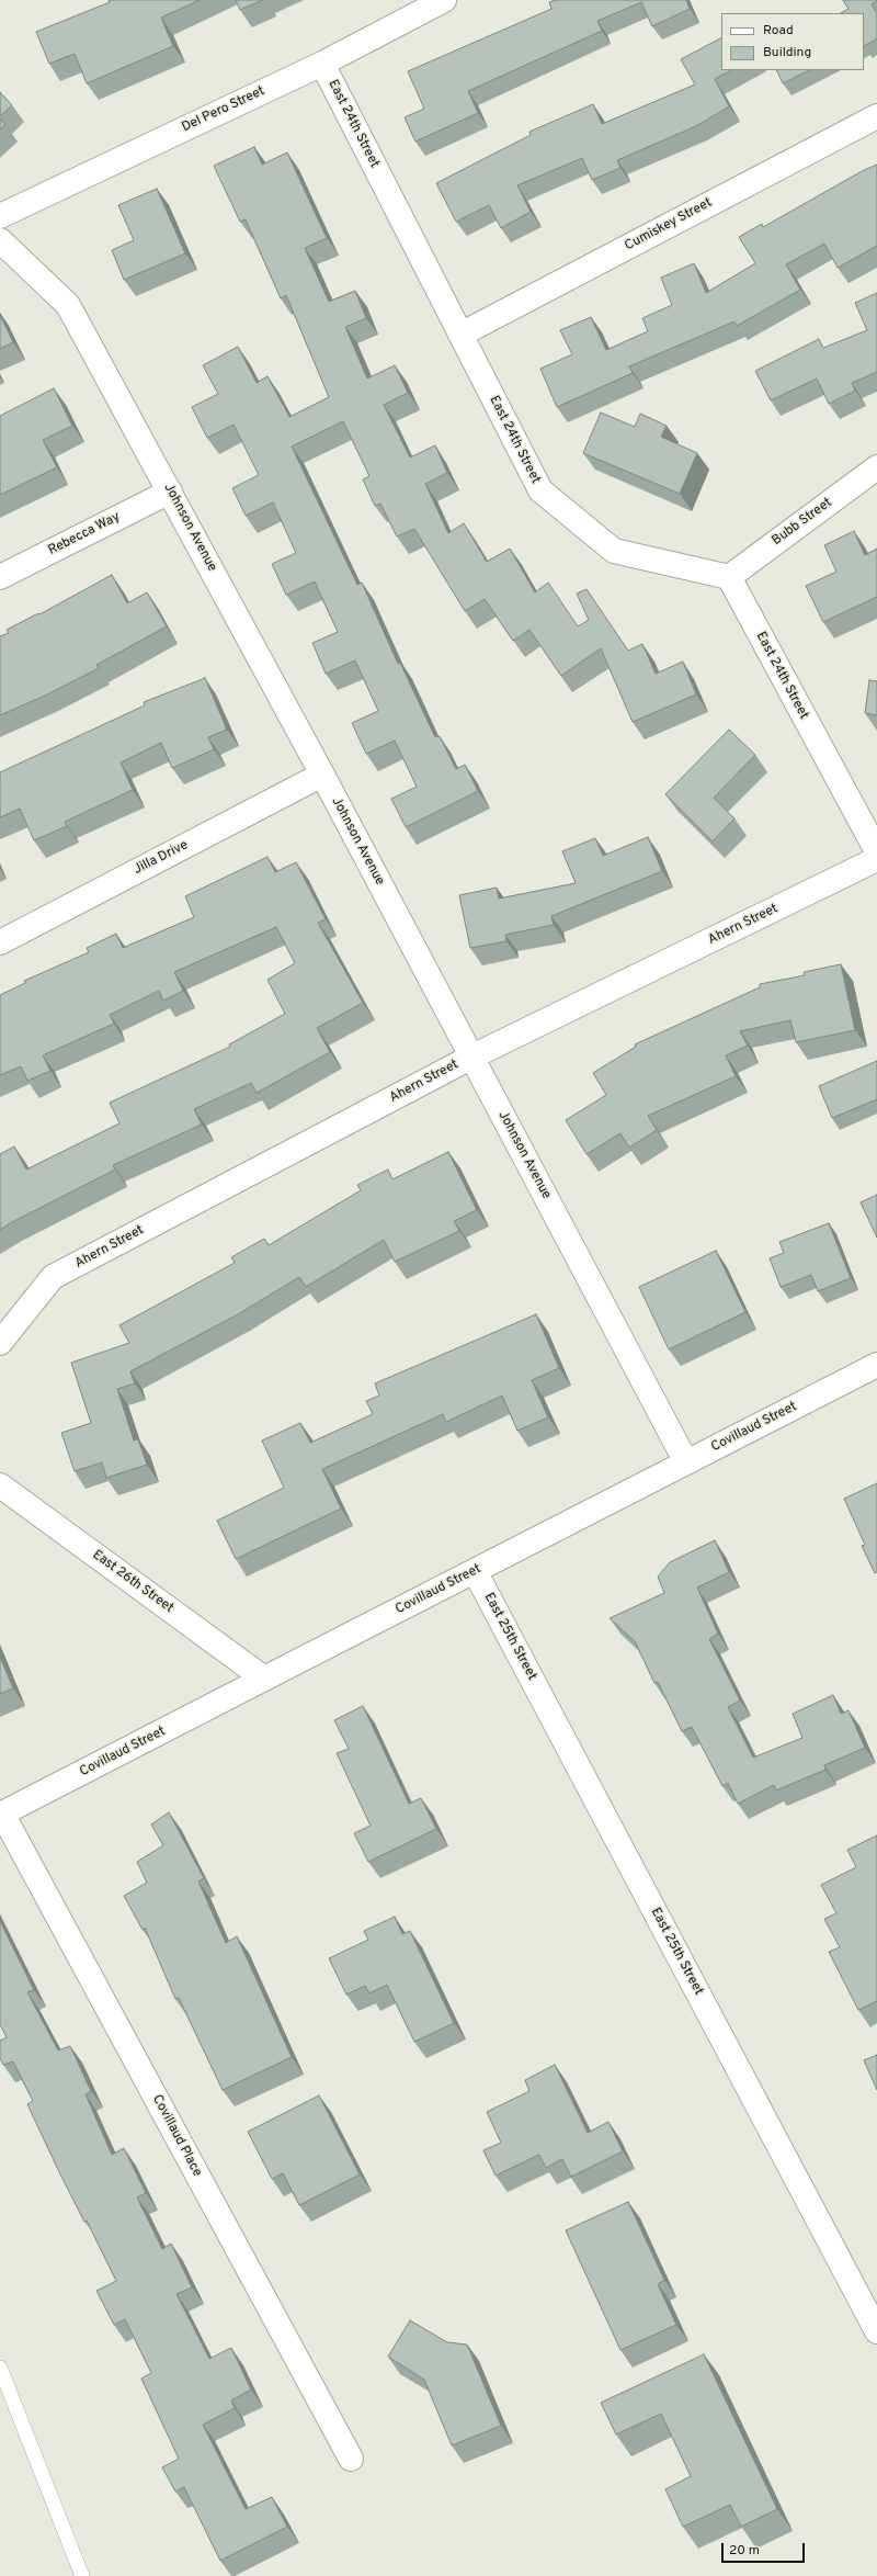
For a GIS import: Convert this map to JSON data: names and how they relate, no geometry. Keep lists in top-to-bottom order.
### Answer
{
  "streets": {
    "street": [
      "Del Pero Street",
      "East 24th Street",
      "Cumiskey Street",
      "Bubb Street",
      "Johnson Avenue",
      "Rebecca Way",
      "Jilla Drive",
      "Ahern Street",
      "Covillaud Street",
      "East 26th Street",
      "East 25th Street",
      "Covillaud Place"
    ]
  },
  "crossings": [
    ["Del Pero Street", "East 24th Street"],
    ["East 24th Street", "Cumiskey Street"],
    ["East 24th Street", "Bubb Street"],
    ["Johnson Avenue", "Rebecca Way"],
    ["Johnson Avenue", "Jilla Drive"],
    ["Johnson Avenue", "Ahern Street"],
    ["Johnson Avenue", "Covillaud Street"],
    ["Covillaud Street", "East 26th Street"],
    ["Covillaud Street", "East 25th Street"],
    ["Covillaud Street", "Covillaud Place"]
  ],
  "legend": ["Road", "Building"],
  "scale_bar": "20 m"
}
